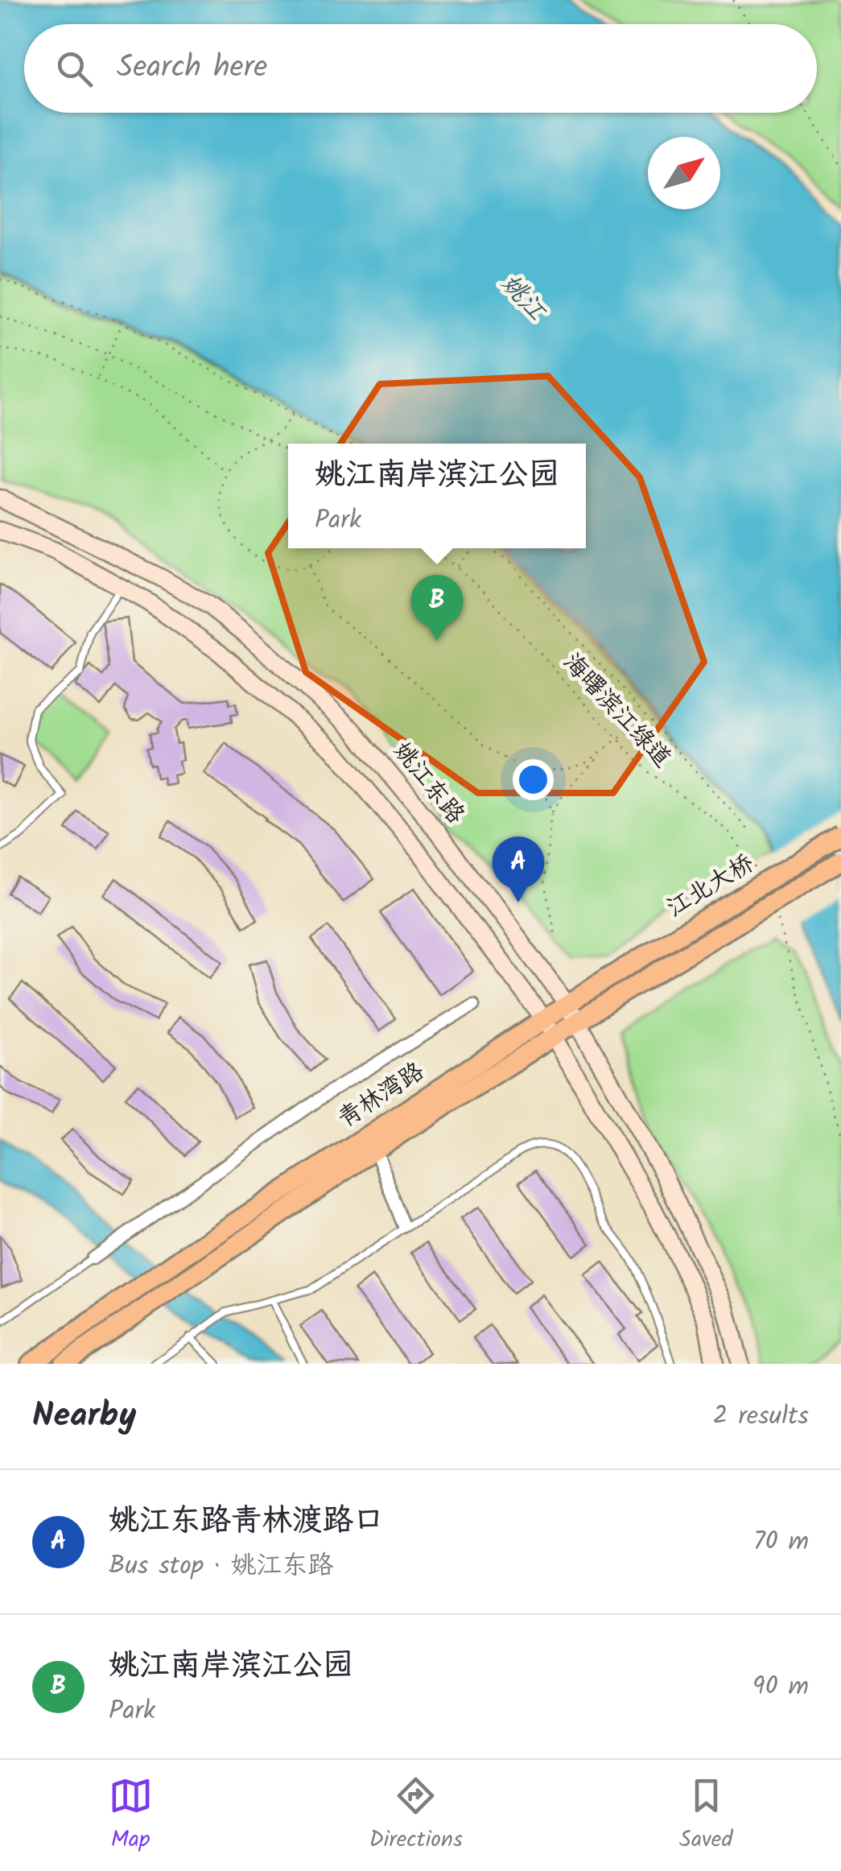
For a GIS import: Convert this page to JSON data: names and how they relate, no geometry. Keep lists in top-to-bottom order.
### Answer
{
  "streets": {
    "main road": ["姚江东路", "江北大桥", "青林湾路"],
    "path": ["海曙滨江绿道"]
  },
  "crossings": [
    ["姚江东路", "青林湾路"],
    ["江北大桥", "青林湾路"]
  ],
  "water": ["姚江"],
  "north": "top right",
  "page": {
    "search": "Search here",
    "popup": ["姚江南岸滨江公园", "Park"],
    "pins": ["B", "A"],
    "heading": ["Nearby", "2 results"],
    "list": [
      {
        "mark": "A",
        "name": "姚江东路青林渡路口",
        "note": "Bus stop · 姚江东路",
        "value": "70 m"
      },
      {
        "mark": "B",
        "name": "姚江南岸滨江公园",
        "note": "Park",
        "value": "90 m"
      }
    ],
    "nav": ["Map", "Directions", "Saved"]
  }
}
